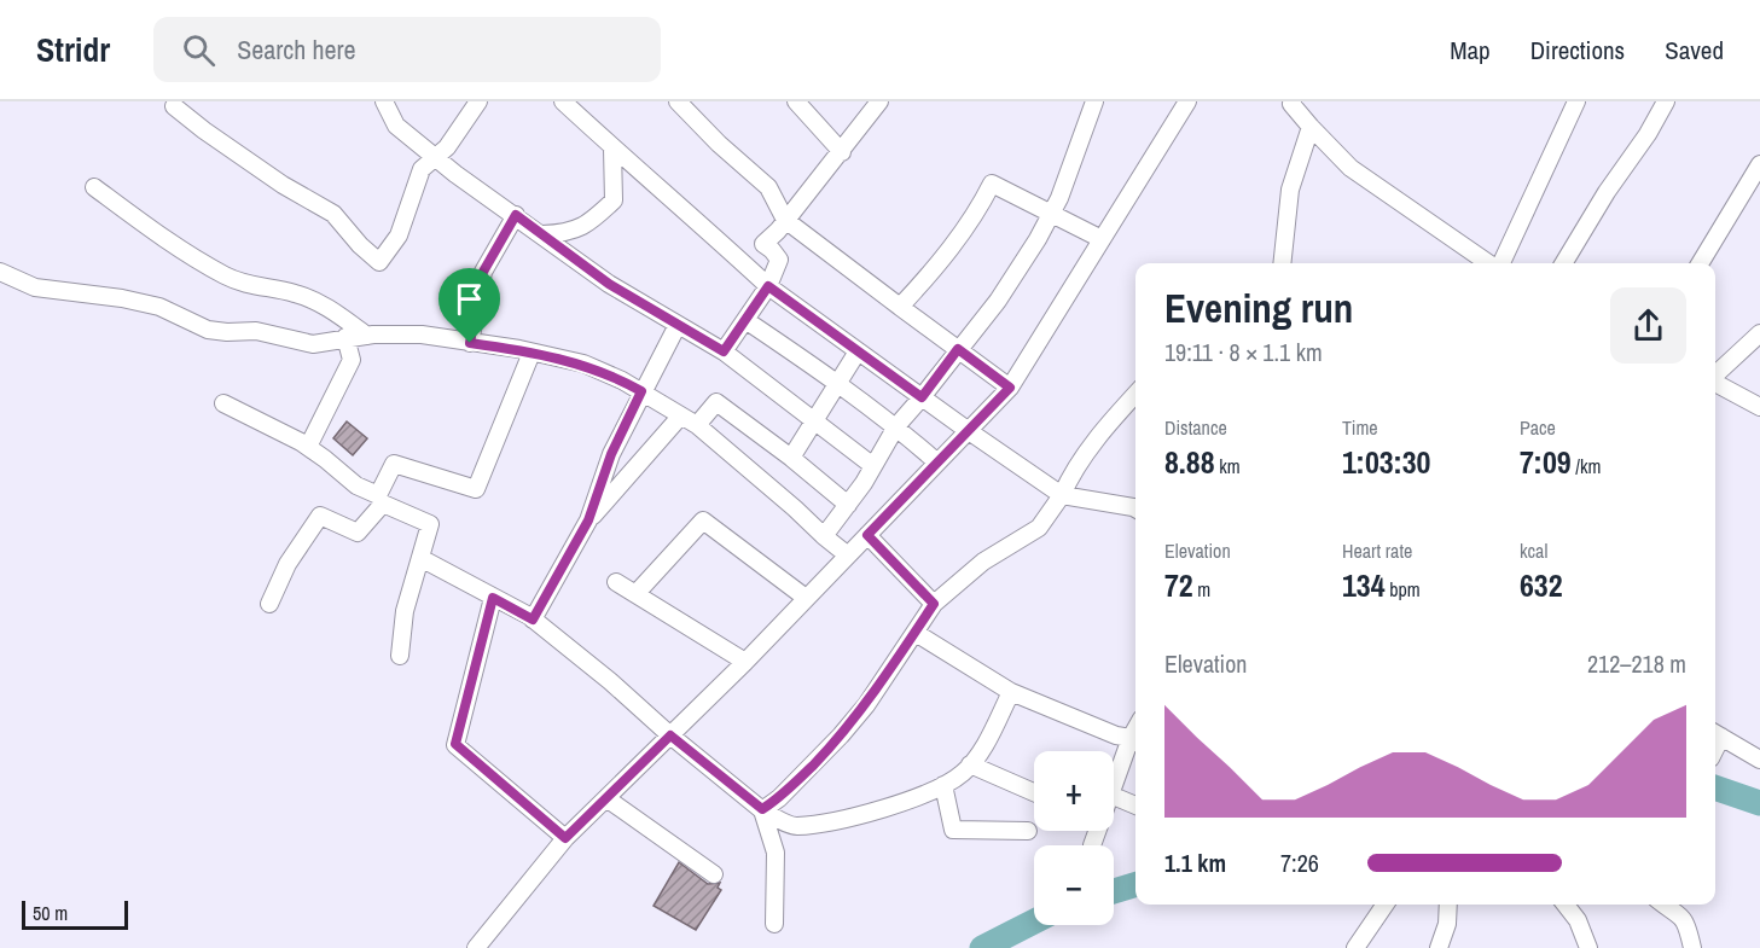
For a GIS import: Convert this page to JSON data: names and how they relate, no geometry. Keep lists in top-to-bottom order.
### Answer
{
  "scale_bar": "50 m",
  "page": {
    "header": "Stridr",
    "search": "Search here",
    "nav": ["Map", "Directions", "Saved"],
    "heading": ["Evening run", "19:11 · 8 × 1.1 km"],
    "stats": [
      ["Distance", "8.88 km"],
      ["Time", "1:03:30"],
      ["Pace", "7:09 /km"],
      ["Elevation", "72 m"],
      ["Heart rate", "134 bpm"],
      ["kcal", "632"]
    ],
    "chart": ["Elevation", "212–218 m"],
    "map_buttons": ["+", "−"],
    "list": [
      {
        "name": "1.1 km",
        "note": "7:26"
      }
    ],
    "scale": "50 m"
  }
}
